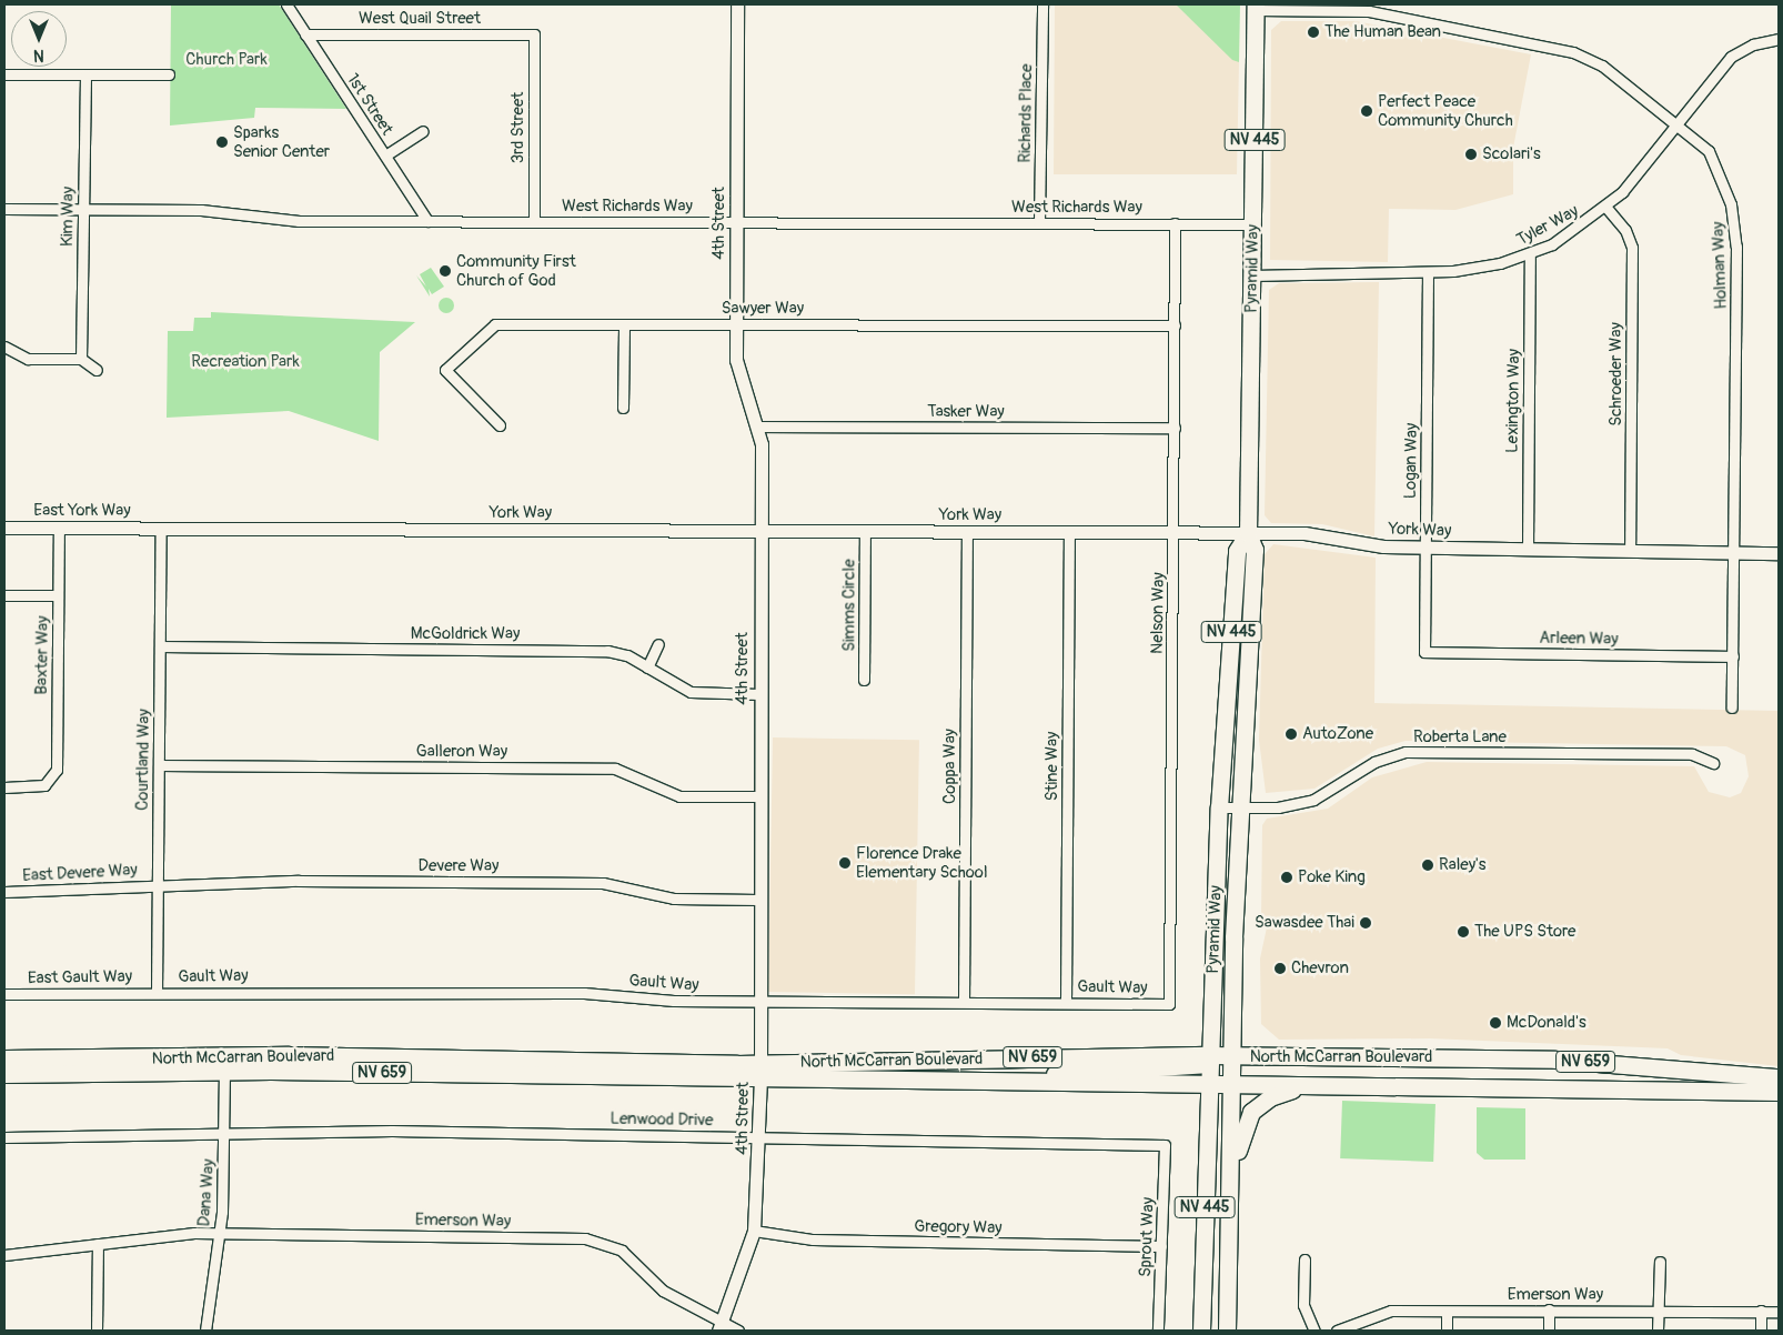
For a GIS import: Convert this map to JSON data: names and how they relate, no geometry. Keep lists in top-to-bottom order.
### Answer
{
  "streets": {
    "main road": [
      "NV 445",
      "Pyramid Way",
      "North McCarran Boulevard",
      "NV 659"
    ],
    "street": [
      "West Quail Street",
      "1st Street",
      "Richards Place",
      "3rd Street",
      "West Richards Way",
      "Kim Way",
      "4th Street",
      "Tyler Way",
      "Holman Way",
      "Sawyer Way",
      "Schroeder Way",
      "Lexington Way",
      "Tasker Way",
      "Logan Way",
      "East York Way",
      "York Way",
      "Simms Circle",
      "Nelson Way",
      "McGoldrick Way",
      "Arleen Way",
      "Baxter Way",
      "Roberta Lane",
      "Galleron Way",
      "Courtland Way",
      "Coppa Way",
      "Stine Way",
      "Devere Way",
      "East Devere Way",
      "Gault Way",
      "East Gault Way",
      "Lenwood Drive",
      "Dana Way",
      "Emerson Way",
      "Gregory Way",
      "Sprout Way"
    ]
  },
  "crossings": [
    ["West Quail Street", "1st Street"],
    ["West Quail Street", "3rd Street"],
    ["1st Street", "West Richards Way"],
    ["Richards Place", "West Richards Way"],
    ["3rd Street", "West Richards Way"],
    ["West Richards Way", "Kim Way"],
    ["West Richards Way", "4th Street"],
    ["West Richards Way", "Pyramid Way"],
    ["West Richards Way", "Nelson Way"],
    ["4th Street", "Sawyer Way"],
    ["4th Street", "Tasker Way"],
    ["4th Street", "York Way"],
    ["4th Street", "McGoldrick Way"],
    ["4th Street", "Galleron Way"],
    ["4th Street", "Devere Way"],
    ["4th Street", "Gault Way"],
    ["4th Street", "North McCarran Boulevard"],
    ["4th Street", "Lenwood Drive"],
    ["4th Street", "Emerson Way"],
    ["4th Street", "Gregory Way"],
    ["Tyler Way", "Holman Way"],
    ["Tyler Way", "Pyramid Way"],
    ["Tyler Way", "Schroeder Way"],
    ["Tyler Way", "Lexington Way"],
    ["Tyler Way", "Logan Way"],
    ["Holman Way", "Pyramid Way"],
    ["Holman Way", "York Way"],
    ["Holman Way", "Arleen Way"],
    ["Pyramid Way", "York Way"],
    ["Pyramid Way", "Roberta Lane"],
    ["Pyramid Way", "North McCarran Boulevard"],
    ["Sawyer Way", "Nelson Way"],
    ["Schroeder Way", "York Way"],
    ["Lexington Way", "York Way"],
    ["Tasker Way", "Nelson Way"],
    ["Logan Way", "York Way"],
    ["Logan Way", "Arleen Way"],
    ["East York Way", "York Way"],
    ["East York Way", "Baxter Way"],
    ["East York Way", "Courtland Way"],
    ["York Way", "Simms Circle"],
    ["York Way", "Nelson Way"],
    ["York Way", "Courtland Way"],
    ["York Way", "Coppa Way"],
    ["York Way", "Stine Way"],
    ["Nelson Way", "Gault Way"],
    ["McGoldrick Way", "Courtland Way"],
    ["Galleron Way", "Courtland Way"],
    ["Courtland Way", "Devere Way"],
    ["Courtland Way", "East Devere Way"],
    ["Courtland Way", "Gault Way"],
    ["Courtland Way", "East Gault Way"],
    ["Coppa Way", "Gault Way"],
    ["Stine Way", "Gault Way"],
    ["Devere Way", "East Devere Way"],
    ["Gault Way", "East Gault Way"],
    ["North McCarran Boulevard", "Dana Way"],
    ["Lenwood Drive", "Dana Way"],
    ["Lenwood Drive", "Sprout Way"],
    ["Dana Way", "Emerson Way"],
    ["Gregory Way", "Sprout Way"]
  ],
  "parks": ["Church Park", "Recreation Park"],
  "places": [
    "The Human Bean",
    "Perfect Peace Community Church",
    "Sparks Senior Center",
    "Scolari's",
    "Community First Church of God",
    "AutoZone",
    "Florence Drake Elementary School",
    "Raley's",
    "Poke King",
    "Sawasdee Thai",
    "The UPS Store",
    "Chevron",
    "McDonald's"
  ],
  "north": "bottom"
}
